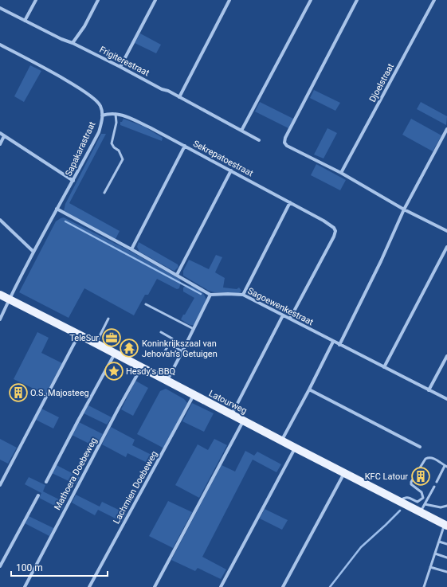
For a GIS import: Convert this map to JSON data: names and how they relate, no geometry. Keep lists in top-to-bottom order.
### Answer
{
  "streets": {
    "main road": ["Latourweg"],
    "street": [
      "Frigiterestraat",
      "Djoelstraat",
      "Sapakarastraat",
      "Sekrepatoestraat",
      "Sagoewenkestraat",
      "Mathoera Doebeweg",
      "Lachmien Doebeweg"
    ]
  },
  "crossings": [
    ["Sapakarastraat", "Sekrepatoestraat"],
    ["Sapakarastraat", "Latourweg"],
    ["Sekrepatoestraat", "Sagoewenkestraat"],
    ["Latourweg", "Mathoera Doebeweg"],
    ["Latourweg", "Lachmien Doebeweg"]
  ],
  "places": {
    "office": ["TeleSur"],
    "temple": ["Koninkrijkszaal van Jehovah’s Getuigen"],
    "place": ["Hesdy’s BBQ"],
    "building": ["O.S. Majosteeg", "KFC Latour"]
  },
  "scale_bar": "100 m"
}
